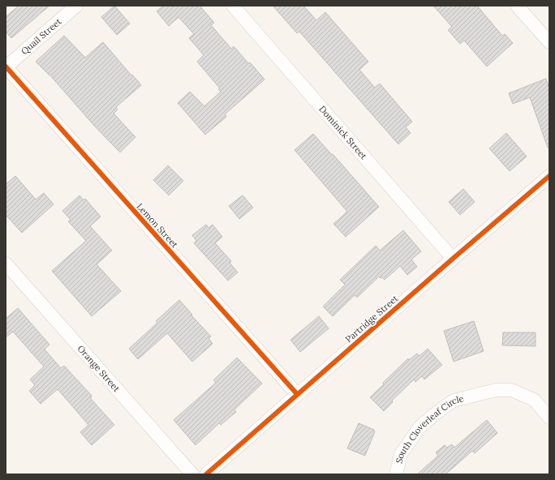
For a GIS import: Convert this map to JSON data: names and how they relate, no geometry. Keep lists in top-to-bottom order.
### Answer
{
  "streets": {
    "street": [
      "Quail Street",
      "Dominick Street",
      "Lemon Street",
      "Partridge Street",
      "Orange Street",
      "South Cloverleaf Circle"
    ]
  },
  "crossings": [
    ["Quail Street", "Lemon Street"],
    ["Dominick Street", "Partridge Street"],
    ["Lemon Street", "Partridge Street"]
  ]
}
